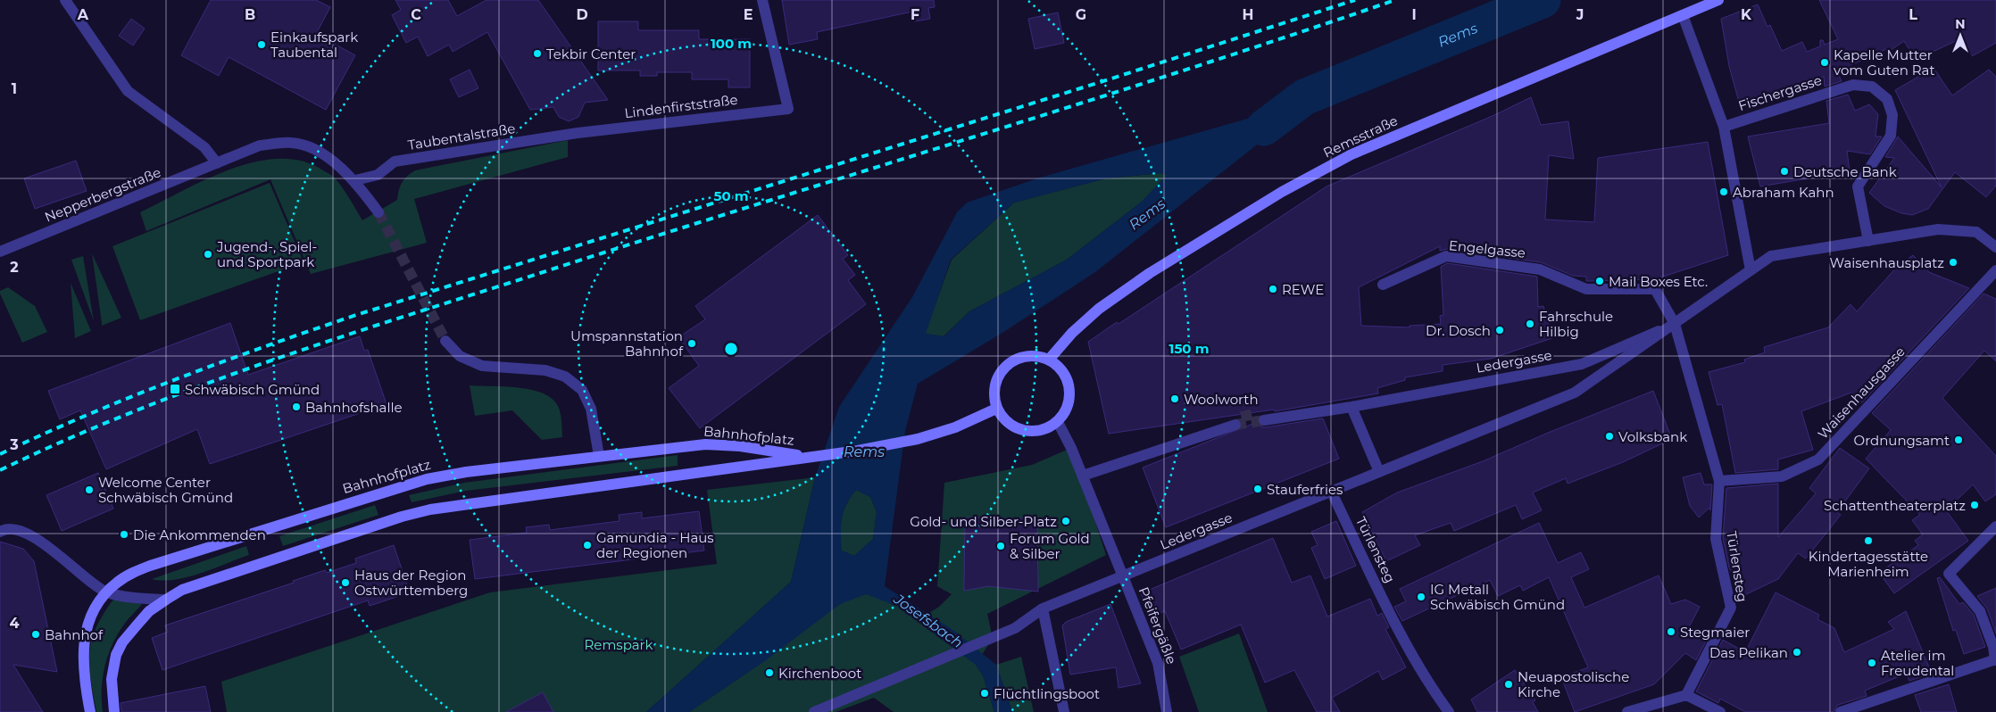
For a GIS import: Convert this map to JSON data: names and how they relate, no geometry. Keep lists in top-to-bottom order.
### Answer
{
  "streets": {
    "main road": ["Remsstraße", "Bahnhofplatz"],
    "street": [
      "Fischergasse",
      "Lindenfirststraße",
      "Taubentalstraße",
      "Nepperbergstraße",
      "Engelgasse",
      "Ledergasse",
      "Waisenhausgasse",
      "Türlensteg",
      "Pfeifergäßle"
    ]
  },
  "crossings": [
    ["Fischergasse", "Ledergasse"],
    ["Lindenfirststraße", "Taubentalstraße"],
    ["Engelgasse", "Ledergasse"],
    ["Engelgasse", "Türlensteg"],
    ["Ledergasse", "Türlensteg"],
    ["Ledergasse", "Pfeifergäßle"],
    ["Waisenhausgasse", "Türlensteg"]
  ],
  "water": ["Rems", "Josefsbach"],
  "parks": ["Remspark"],
  "places": {
    "other": [
      "Einkaufspark Taubental",
      "Tekbir Center",
      "Kapelle Mutter vom Guten Rat",
      "Deutsche Bank",
      "Abraham Kahn",
      "Jugend-, Spiel- und Sportpark",
      "Waisenhausplatz",
      "Mail Boxes Etc.",
      "REWE",
      "Fahrschule Hilbig",
      "Dr. Dosch",
      "Umspannstation Bahnhof",
      "Woolworth",
      "Bahnhofshalle",
      "Volksbank",
      "Ordnungsamt",
      "Stauferfries",
      "Welcome Center Schwäbisch Gmünd",
      "Schattentheaterplatz",
      "Gold- und Silber-Platz",
      "Die Ankommenden",
      "Kindertagesstätte Marienheim",
      "Gamundia - Haus der Regionen",
      "Forum Gold & Silber",
      "Haus der Region Ostwürttemberg",
      "IG Metall Schwäbisch Gmünd",
      "Stegmaier",
      "Bahnhof",
      "Das Pelikan",
      "Atelier im Freudental",
      "Kirchenboot",
      "Neuapostolische Kirche",
      "Flüchtlingsboot"
    ],
    "transit": ["Schwäbisch Gmünd"]
  },
  "north": "top",
  "grid": {
    "columns": [
      "A",
      "B",
      "C",
      "D",
      "E",
      "F",
      "G",
      "H",
      "I",
      "J",
      "K",
      "L"
    ],
    "rows": [
      "1",
      "2",
      "3",
      "4"
    ]
  },
  "rings": ["100 m", "50 m", "150 m"]
}
